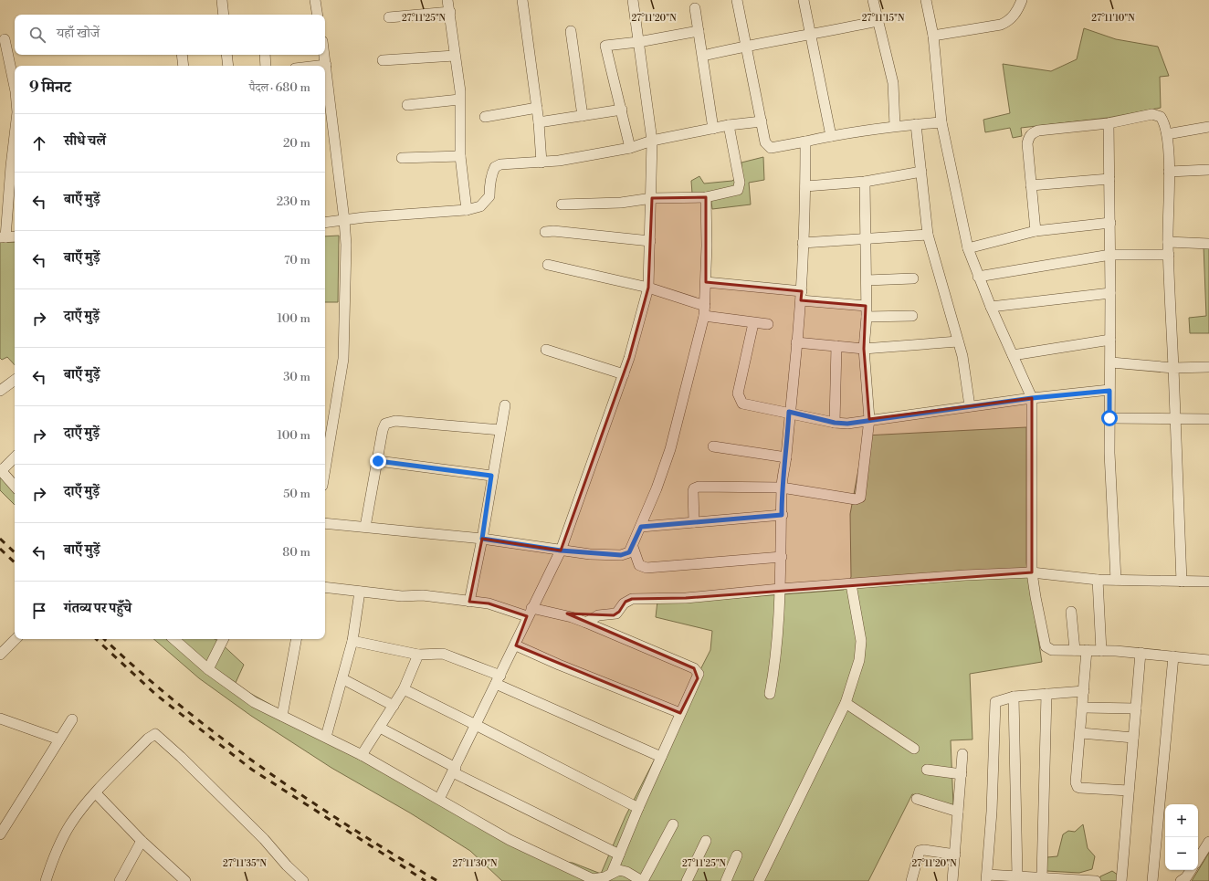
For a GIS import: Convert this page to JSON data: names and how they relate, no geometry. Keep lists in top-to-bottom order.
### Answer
{
  "page": {
    "search": "यहाँ खोजें",
    "heading": ["9 मिनट", "पैदल · 680 m"],
    "list": [
      ["सीधे चलें", "20 m"],
      ["बाएँ मुड़ें", "230 m"],
      ["बाएँ मुड़ें", "70 m"],
      ["दाएँ मुड़ें", "100 m"],
      ["बाएँ मुड़ें", "30 m"],
      ["दाएँ मुड़ें", "100 m"],
      ["दाएँ मुड़ें", "50 m"],
      ["बाएँ मुड़ें", "80 m"],
      "गंतव्य पर पहुँचे"
    ],
    "map_buttons": ["+", "−"]
  },
  "coordinates": [
    "27°11'25\"N",
    "27°11'20\"N",
    "27°11'15\"N",
    "27°11'10\"N",
    "27°11'35\"N",
    "27°11'30\"N"
  ]
}
